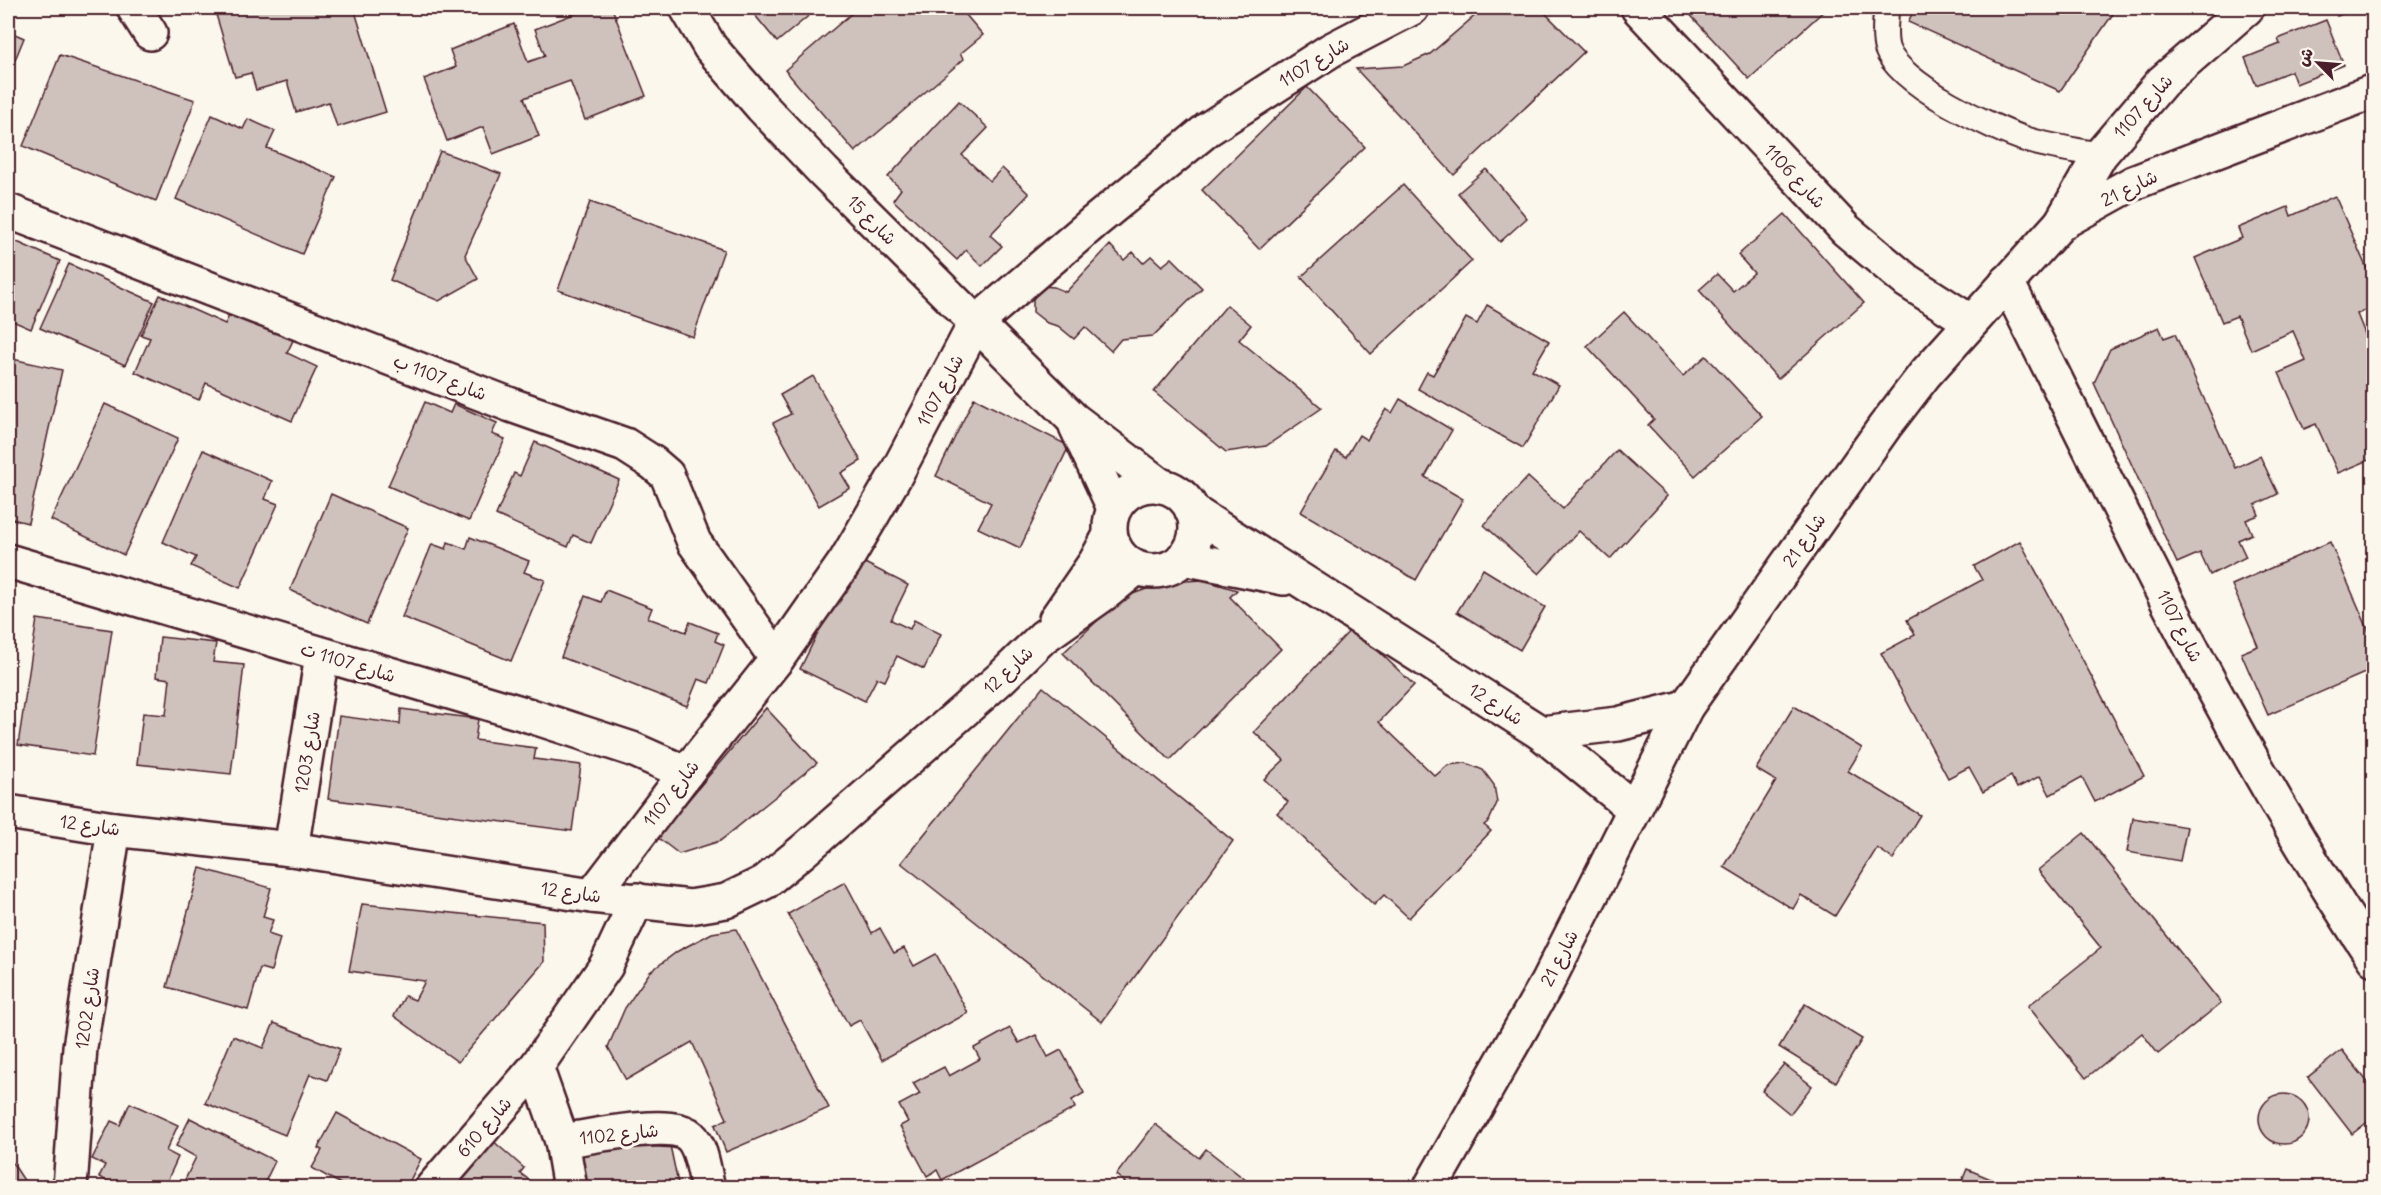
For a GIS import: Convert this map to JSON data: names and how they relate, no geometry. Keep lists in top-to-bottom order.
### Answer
{
  "streets": {
    "street": [
      "شارع 1107",
      "شارع 1106",
      "شارع 21",
      "شارع 15",
      "شارع 1107 ب",
      "شارع 1107 ت",
      "شارع 12",
      "شارع 1203",
      "شارع 1202",
      "شارع 610",
      "شارع 1102"
    ]
  },
  "crossings": [
    ["شارع 1107", "شارع 21"],
    ["شارع 1107", "شارع 15"],
    ["شارع 1107", "شارع 1107 ب"],
    ["شارع 1107", "شارع 1107 ت"],
    ["شارع 1107", "شارع 12"],
    ["شارع 1106", "شارع 21"],
    ["شارع 21", "شارع 12"],
    ["شارع 15", "شارع 12"],
    ["شارع 1107 ت", "شارع 1203"],
    ["شارع 12", "شارع 1203"],
    ["شارع 12", "شارع 1202"]
  ],
  "north": "top left"
}
